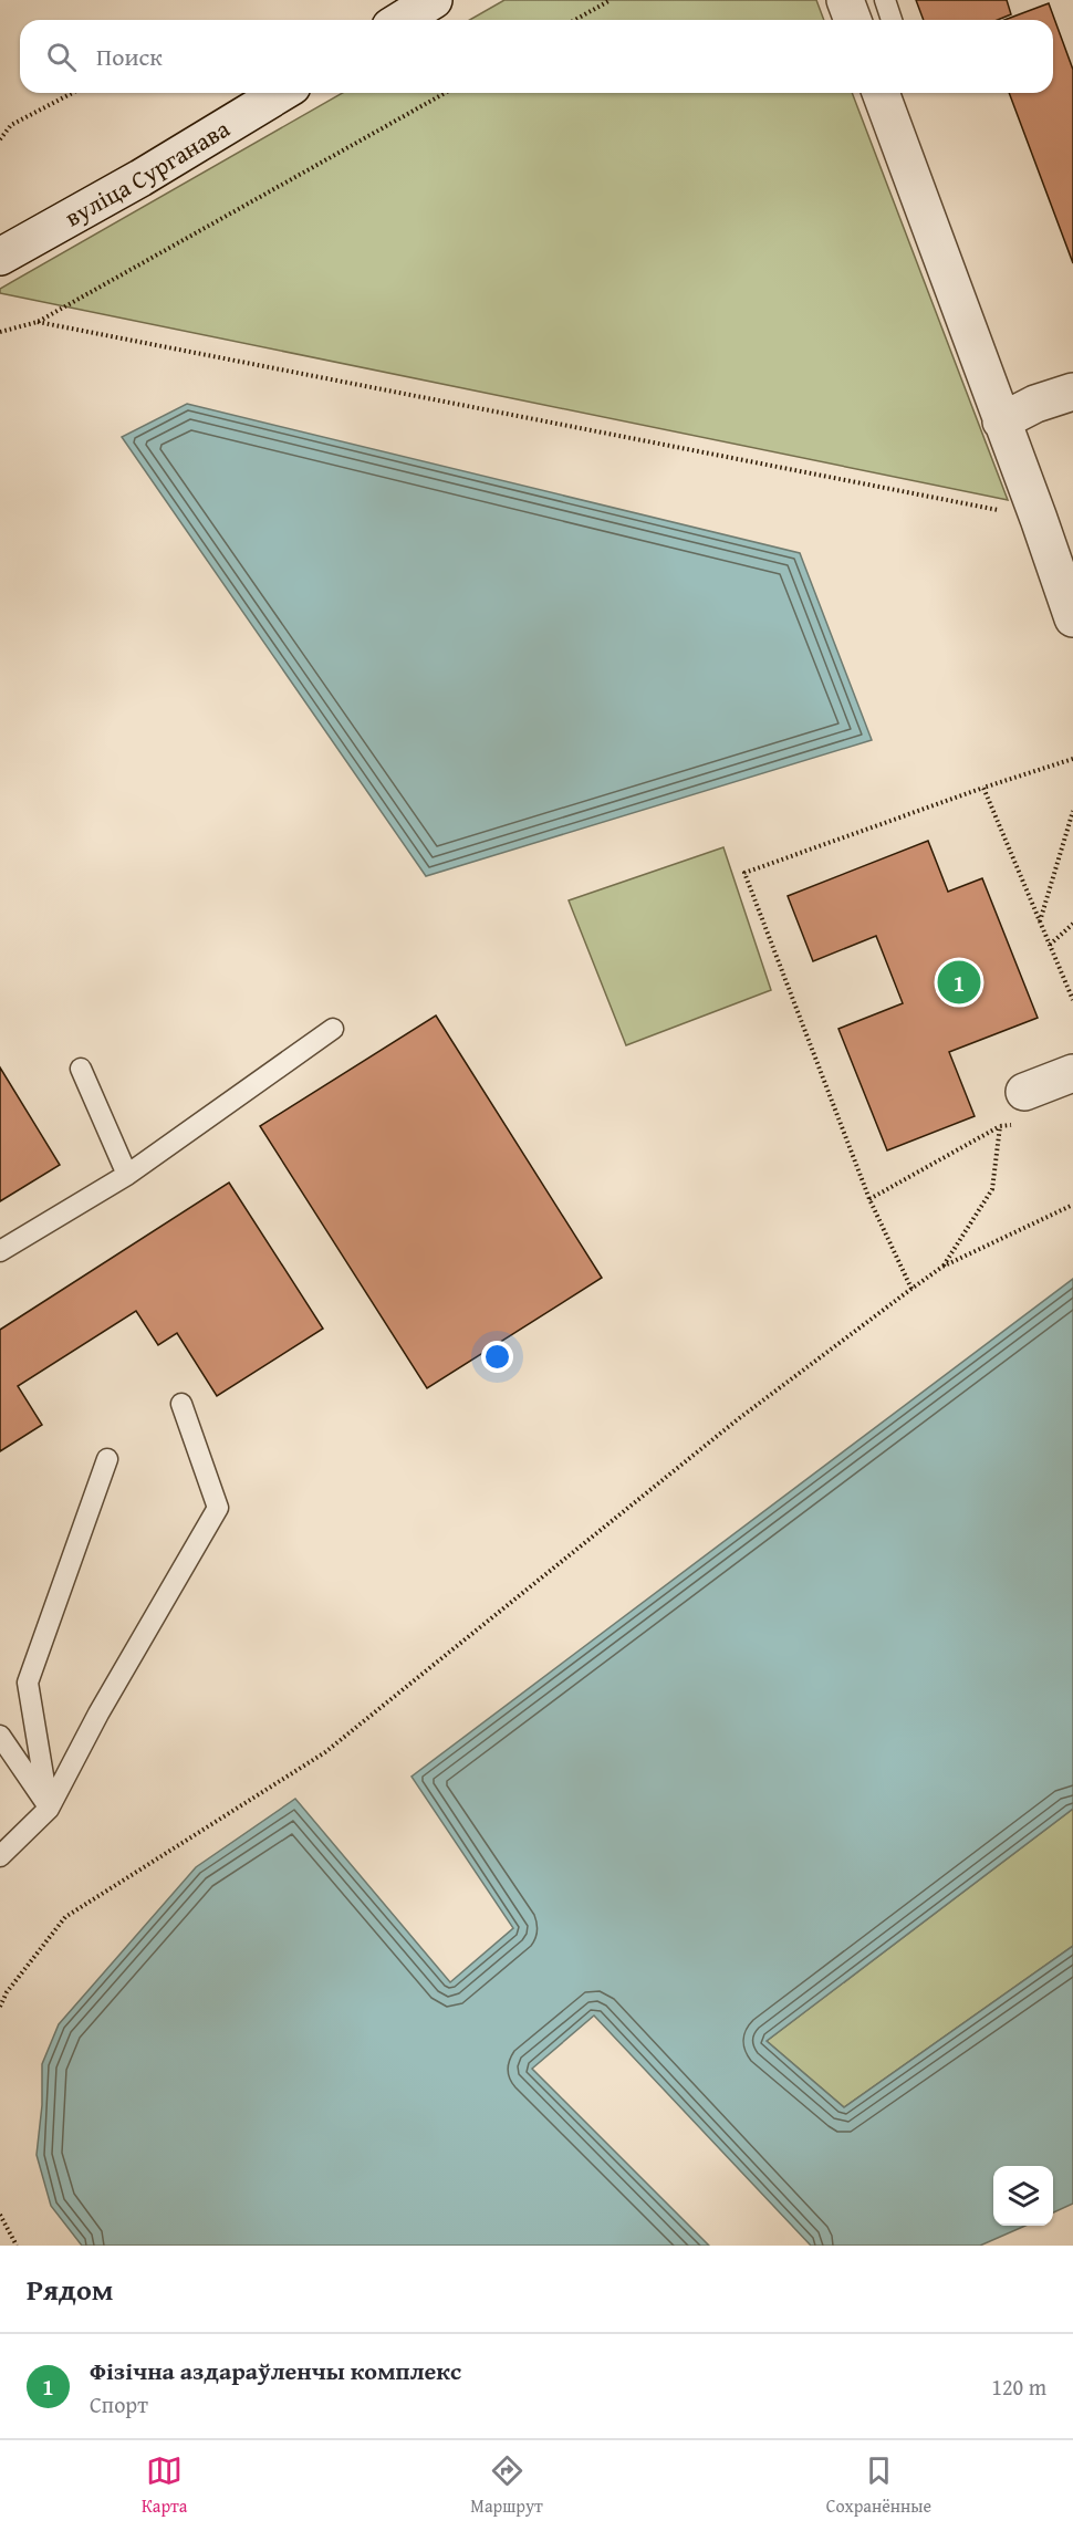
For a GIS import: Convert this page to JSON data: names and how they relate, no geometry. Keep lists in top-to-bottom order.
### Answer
{
  "streets": {
    "street": ["вуліца Сурганава"]
  },
  "page": {
    "search": "Поиск",
    "pins": "1",
    "heading": "Рядом",
    "list": [
      {
        "mark": "1",
        "name": "Фізічна аздараўленчы комплекс",
        "note": "Спорт",
        "value": "120 m"
      }
    ],
    "nav": ["Карта", "Маршрут", "Сохранённые"]
  }
}
